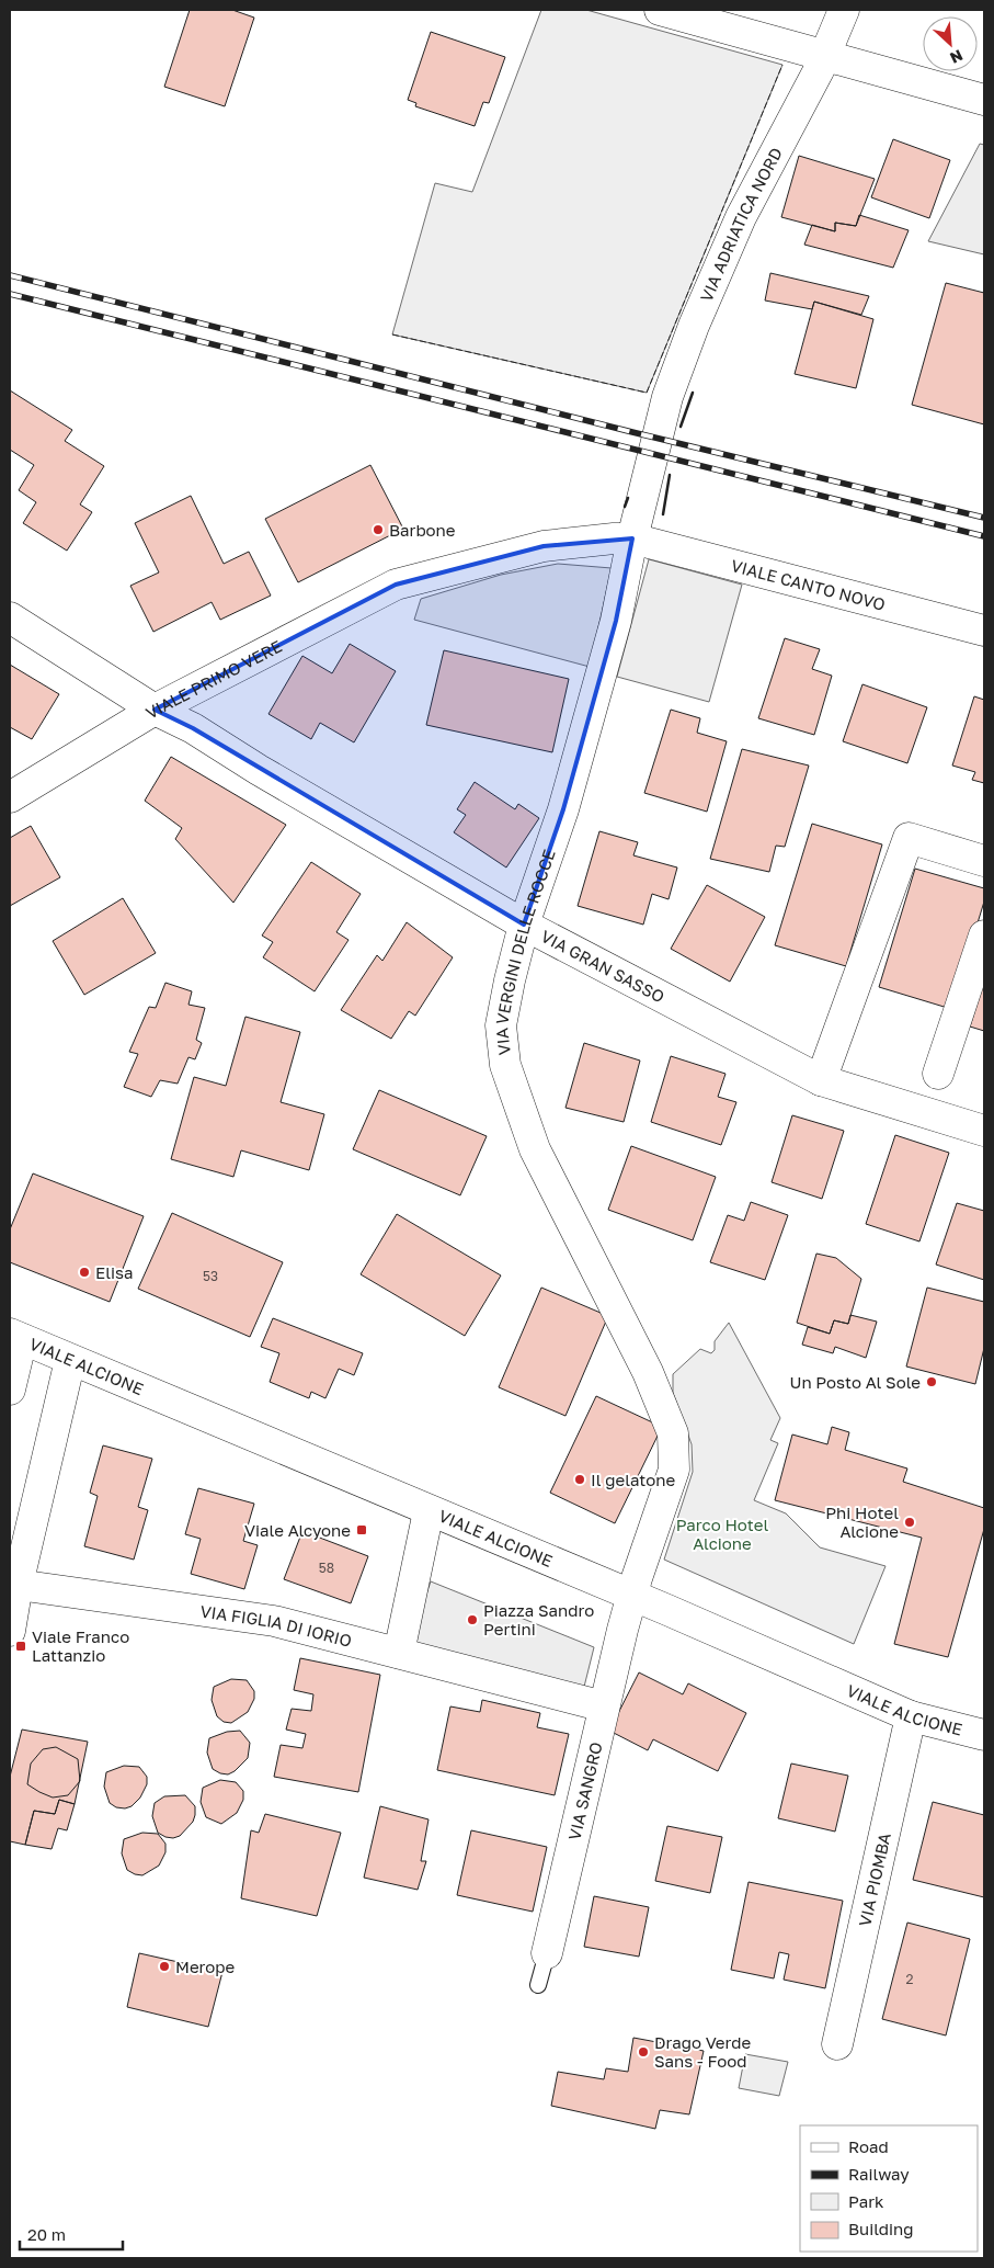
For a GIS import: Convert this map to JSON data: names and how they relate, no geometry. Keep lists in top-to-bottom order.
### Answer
{
  "streets": {
    "street": [
      "VIA ADRIATICA NORD",
      "VIALE CANTO NOVO",
      "VIALE PRIMO VERE",
      "VIA VERGINI DELLE ROCCE",
      "VIA GRAN SASSO",
      "VIALE ALCIONE",
      "VIA FIGLIA DI IORIO",
      "VIA SANGRO",
      "VIA PIOMBA"
    ]
  },
  "crossings": [
    ["VIA ADRIATICA NORD", "VIALE CANTO NOVO"],
    ["VIA ADRIATICA NORD", "VIA VERGINI DELLE ROCCE"],
    ["VIALE CANTO NOVO", "VIALE PRIMO VERE"],
    ["VIALE CANTO NOVO", "VIA VERGINI DELLE ROCCE"],
    ["VIALE PRIMO VERE", "VIA GRAN SASSO"],
    ["VIA VERGINI DELLE ROCCE", "VIA GRAN SASSO"],
    ["VIA VERGINI DELLE ROCCE", "VIALE ALCIONE"],
    ["VIA VERGINI DELLE ROCCE", "VIA SANGRO"],
    ["VIALE ALCIONE", "VIA SANGRO"],
    ["VIALE ALCIONE", "VIA PIOMBA"]
  ],
  "parks": ["Parco Hotel Alcione"],
  "places": {
    "other": [
      "Barbone",
      "Elisa",
      "Un Posto Al Sole",
      "Il gelatone",
      "Phi Hotel Alcione",
      "Piazza Sandro Pertini",
      "Merope",
      "Drago Verde Sans - Food"
    ],
    "transit": ["Viale Alcyone", "Viale Franco Lattanzio"]
  },
  "house_numbers": ["53", "58", "2"],
  "legend": [
    "Road",
    "Railway",
    "Park",
    "Building"
  ],
  "scale_bar": "20 m",
  "north": "bottom right"
}
